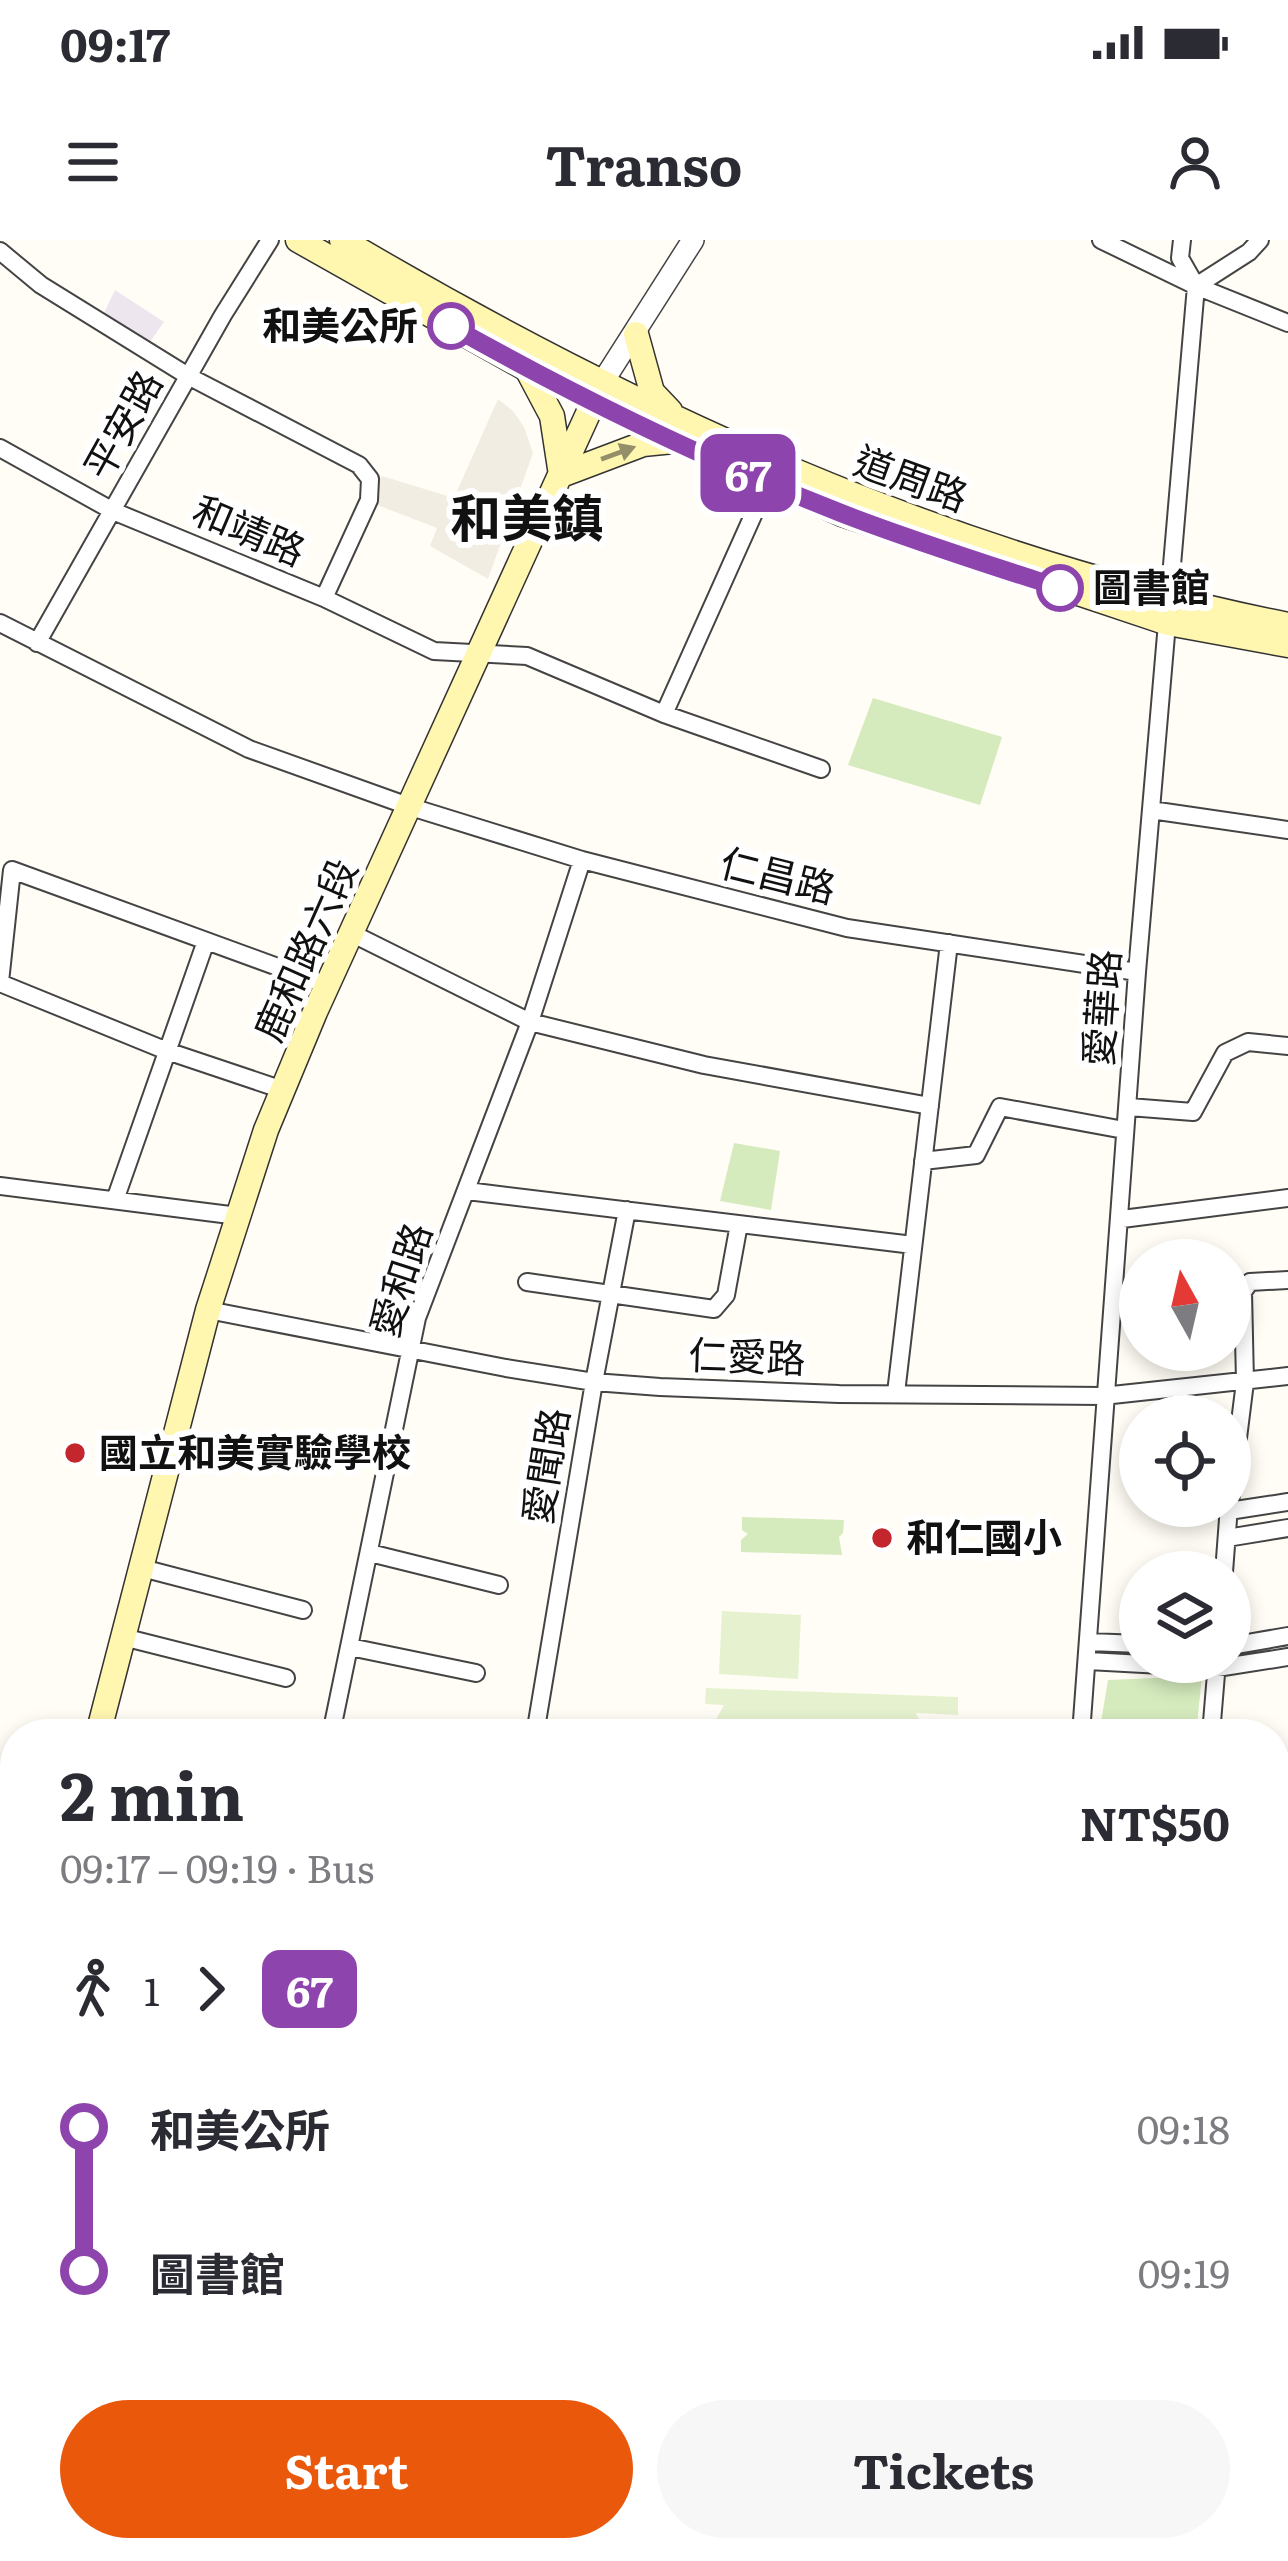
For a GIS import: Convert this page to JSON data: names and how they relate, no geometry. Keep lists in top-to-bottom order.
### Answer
{
  "streets": {
    "main road": ["道周路", "鹿和路六段"],
    "street": [
      "平安路",
      "和靖路",
      "仁昌路",
      "愛華路",
      "愛和路",
      "仁愛路",
      "愛聞路"
    ]
  },
  "crossings": [
    ["平安路", "和靖路"],
    ["平安路", "仁昌路"],
    ["道周路", "鹿和路六段"],
    ["道周路", "愛華路"],
    ["和靖路", "鹿和路六段"],
    ["仁昌路", "鹿和路六段"],
    ["仁昌路", "愛華路"],
    ["仁昌路", "愛和路"],
    ["鹿和路六段", "仁愛路"],
    ["愛華路", "仁愛路"],
    ["愛和路", "仁愛路"],
    ["仁愛路", "愛聞路"]
  ],
  "districts": ["和美鎮"],
  "places": [
    "和美公所",
    "圖書館",
    "國立和美實驗學校",
    "和仁國小"
  ],
  "lines": ["bus line 67"],
  "north": "top",
  "page": {
    "status": "09:17",
    "header": "Transo",
    "on_map": "67",
    "heading": ["2 min", "09:17 – 09:19 · Bus", "NT$50"],
    "legs": ["1", "67"],
    "list": [
      {
        "name": "和美公所",
        "value": "09:18"
      },
      {
        "name": "圖書館",
        "value": "09:19"
      }
    ],
    "buttons": ["Start", "Tickets"]
  }
}
